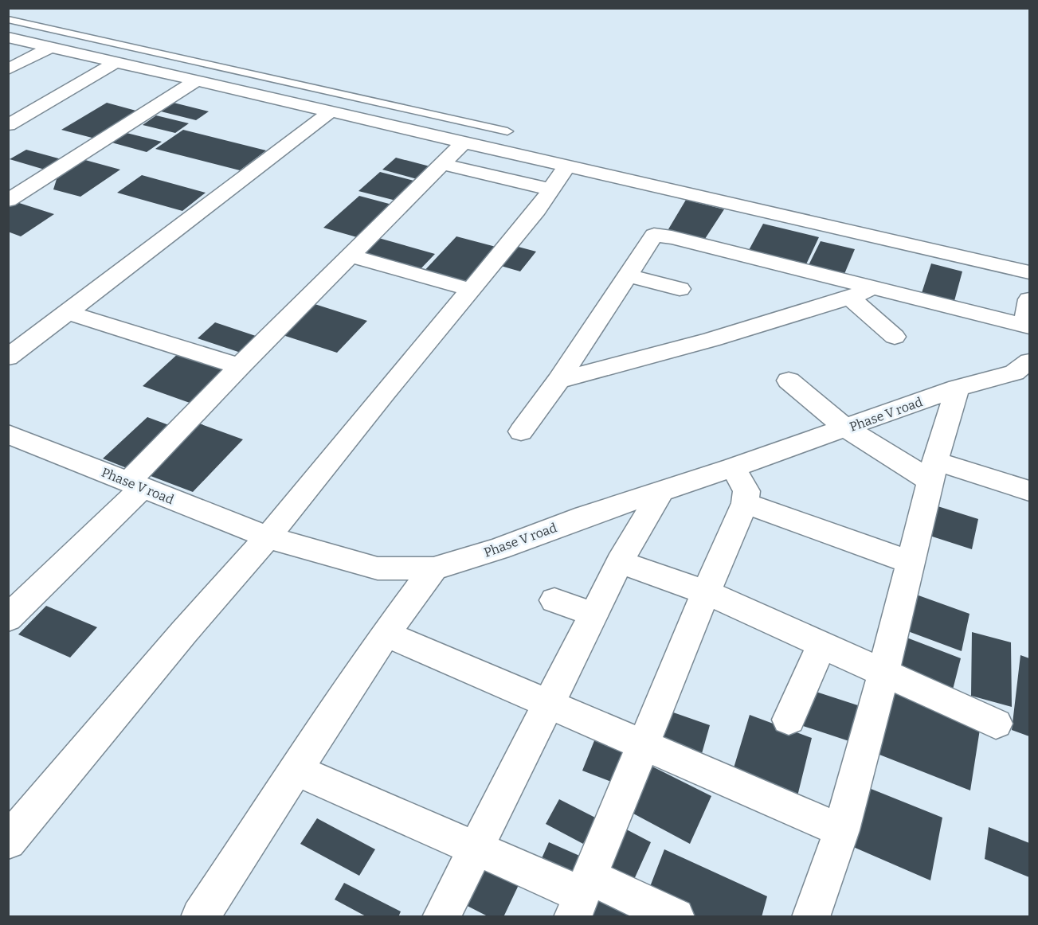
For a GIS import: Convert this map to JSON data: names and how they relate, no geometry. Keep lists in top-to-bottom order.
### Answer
{
  "streets": {
    "street": ["Phase V road"]
  }
}
